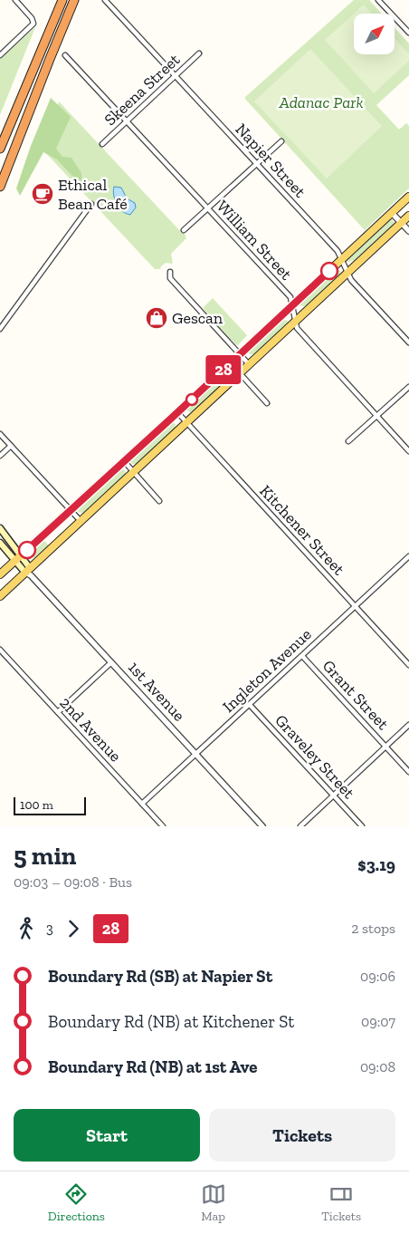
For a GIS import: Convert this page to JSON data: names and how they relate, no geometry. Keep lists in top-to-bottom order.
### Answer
{
  "streets": {
    "street": [
      "Skeena Street",
      "Napier Street",
      "William Street",
      "Kitchener Street",
      "Ingleton Avenue",
      "1st Avenue",
      "Grant Street",
      "2nd Avenue",
      "Graveley Street"
    ]
  },
  "crossings": [
    ["Skeena Street", "Napier Street"],
    ["Skeena Street", "William Street"],
    ["Kitchener Street", "Ingleton Avenue"],
    ["Ingleton Avenue", "1st Avenue"],
    ["Ingleton Avenue", "Grant Street"],
    ["Ingleton Avenue", "2nd Avenue"],
    ["Ingleton Avenue", "Graveley Street"]
  ],
  "parks": ["Adanac Park"],
  "places": {
    "cafe": ["Ethical Bean Café"],
    "shop": ["Gescan"]
  },
  "lines": ["bus line 28"],
  "scale_bar": "100 m",
  "north": "top right",
  "page": {
    "on_map": "28",
    "scale": "100 m",
    "heading": ["5 min", "09:03 – 09:08 · Bus", "$3.19"],
    "legs": ["3", "28", "2 stops"],
    "list": [
      {
        "name": "Boundary Rd (SB) at Napier St",
        "value": "09:06"
      },
      {
        "name": "Boundary Rd (NB) at Kitchener St",
        "value": "09:07"
      },
      {
        "name": "Boundary Rd (NB) at 1st Ave",
        "value": "09:08"
      }
    ],
    "buttons": ["Start", "Tickets"],
    "tabs": ["Directions", "Map", "Tickets"]
  }
}
